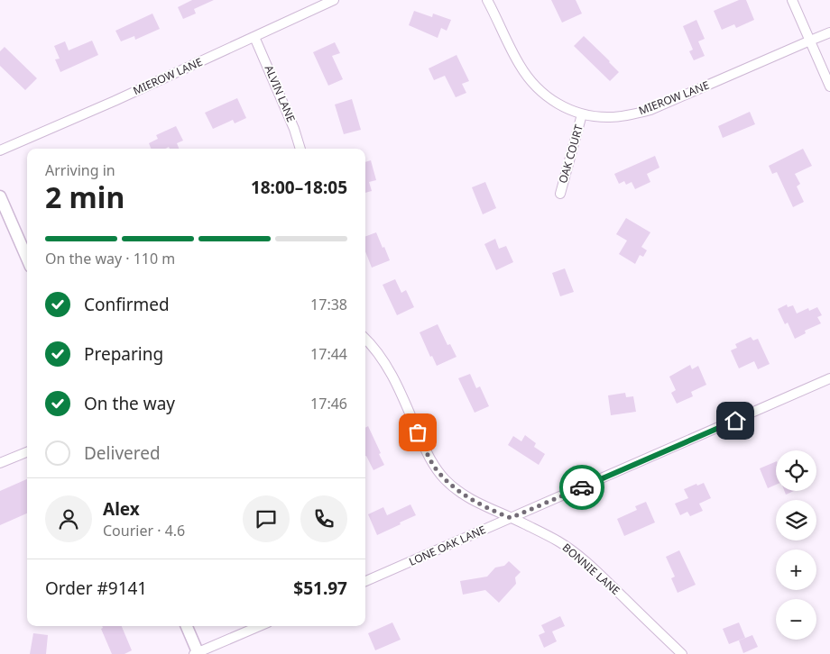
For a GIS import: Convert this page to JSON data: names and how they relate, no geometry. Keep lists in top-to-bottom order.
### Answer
{
  "streets": {
    "street": [
      "MIEROW LANE",
      "ALVIN LANE",
      "OAK COURT",
      "LONE OAK LANE",
      "BONNIE LANE"
    ]
  },
  "crossings": [
    ["MIEROW LANE", "ALVIN LANE"],
    ["MIEROW LANE", "OAK COURT"],
    ["LONE OAK LANE", "BONNIE LANE"]
  ],
  "page": {
    "heading": ["2 min", "Arriving in", "18:00–18:05"],
    "panel": [
      "Alex",
      "Courier · 4.6",
      "Order #9141",
      "$51.97"
    ],
    "bar": "On the way · 110 m",
    "list": [
      ["Confirmed", "17:38"],
      ["Preparing", "17:44"],
      ["On the way", "17:46"],
      "Delivered"
    ],
    "map_buttons": ["+", "−"]
  }
}
